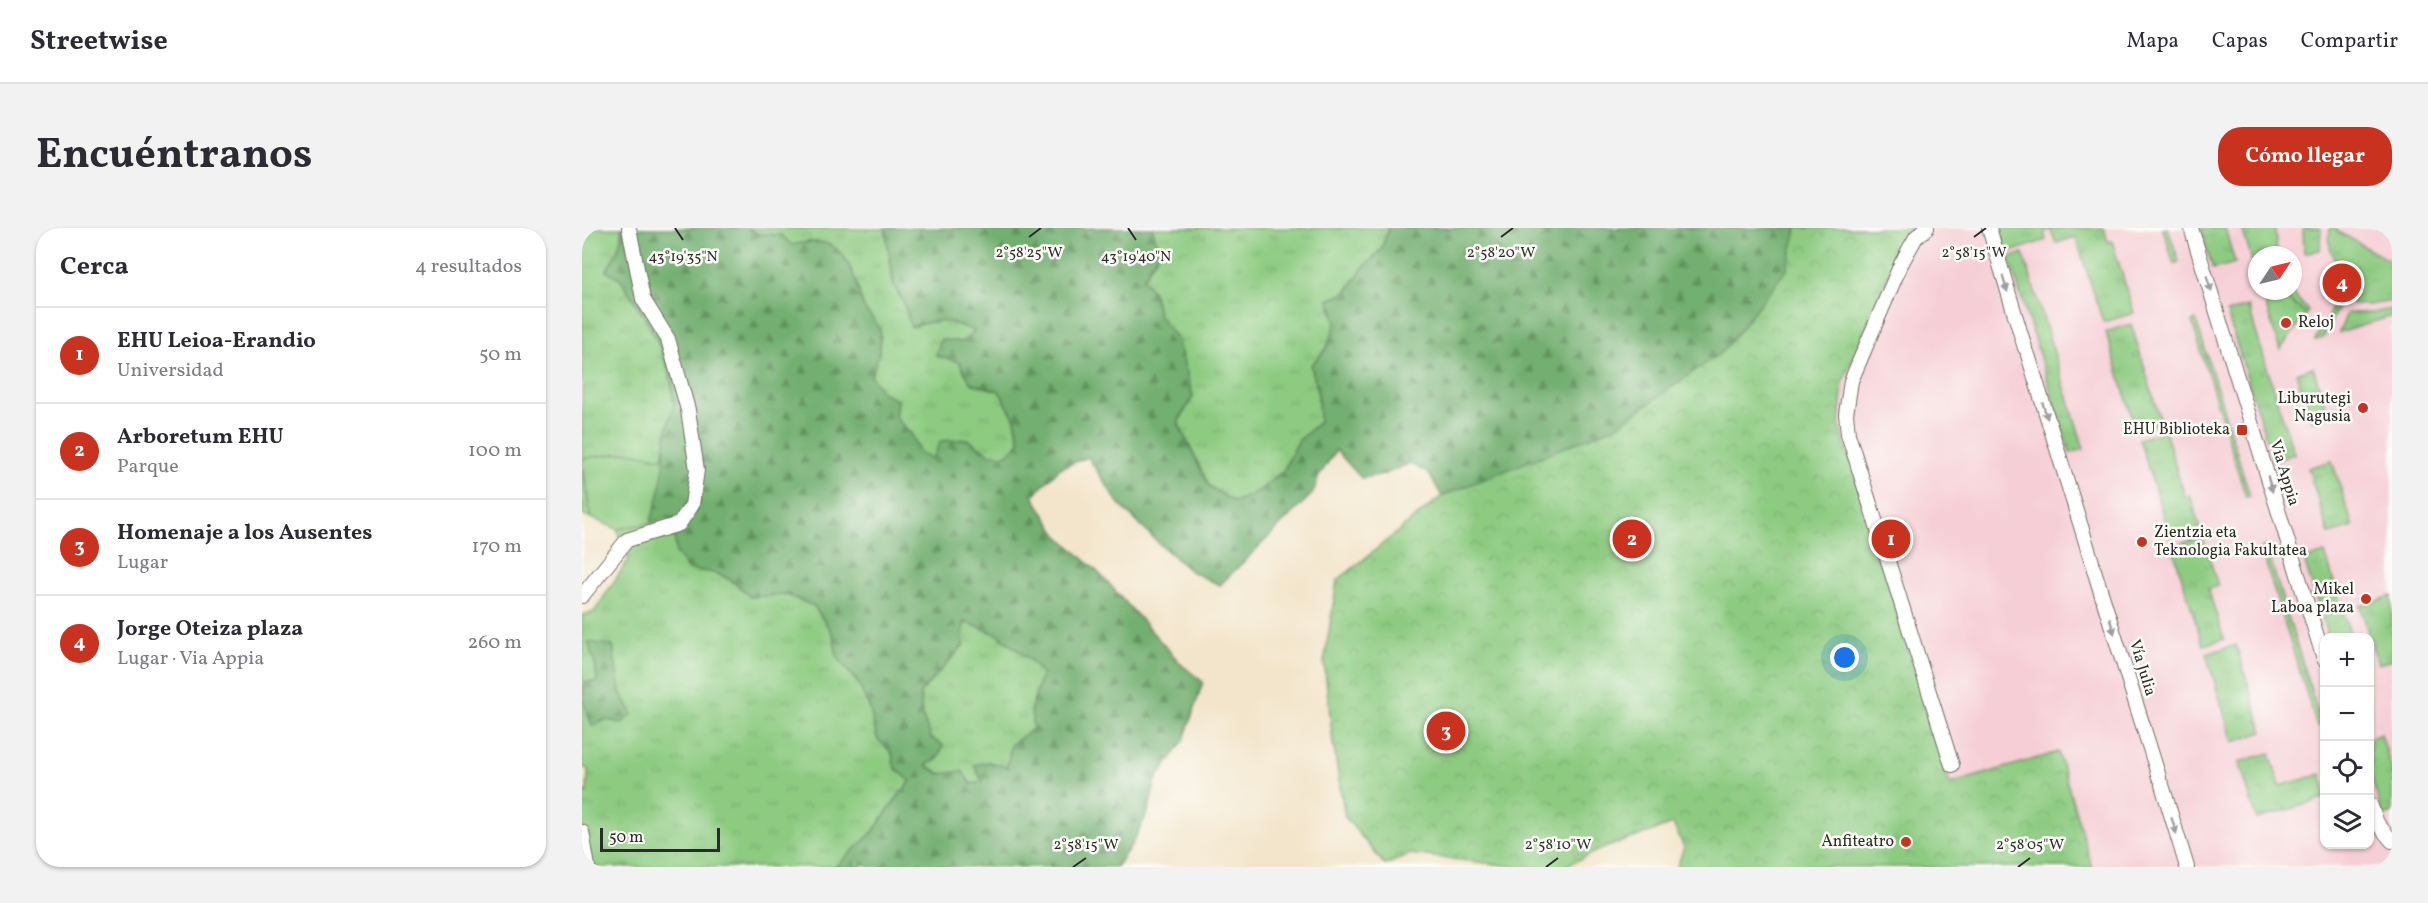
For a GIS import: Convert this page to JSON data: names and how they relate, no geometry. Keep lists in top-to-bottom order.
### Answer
{
  "streets": {
    "street": ["Via Appia", "Vía Julia"]
  },
  "one_way": ["Via Appia", "Vía Julia"],
  "places": {
    "other": [
      "Reloj",
      "Liburutegi Nagusia",
      "Zientzia eta Teknologia Fakultatea",
      "Mikel Laboa plaza",
      "Anfiteatro"
    ],
    "transit": ["EHU Biblioteka"]
  },
  "scale_bar": "50 m",
  "north": "top right",
  "page": {
    "header": "Streetwise",
    "nav": ["Mapa", "Capas", "Compartir"],
    "title": "Encuéntranos",
    "buttons": "Cómo llegar",
    "heading": ["Cerca", "4 resultados"],
    "pins": [
      "4",
      "1",
      "2",
      "3"
    ],
    "list": [
      {
        "mark": "1",
        "name": "EHU Leioa-Erandio",
        "note": "Universidad",
        "value": "50 m"
      },
      {
        "mark": "2",
        "name": "Arboretum EHU",
        "note": "Parque",
        "value": "100 m"
      },
      {
        "mark": "3",
        "name": "Homenaje a los Ausentes",
        "note": "Lugar",
        "value": "170 m"
      },
      {
        "mark": "4",
        "name": "Jorge Oteiza plaza",
        "note": "Lugar · Via Appia",
        "value": "260 m"
      }
    ],
    "map_buttons": ["+", "−"],
    "scale": "50 m"
  },
  "coordinates": [
    "2°58'25\"W",
    "2°58'20\"W",
    "2°58'15\"W",
    "43°19'35\"N",
    "43°19'40\"N",
    "2°58'10\"W",
    "2°58'05\"W"
  ]
}
